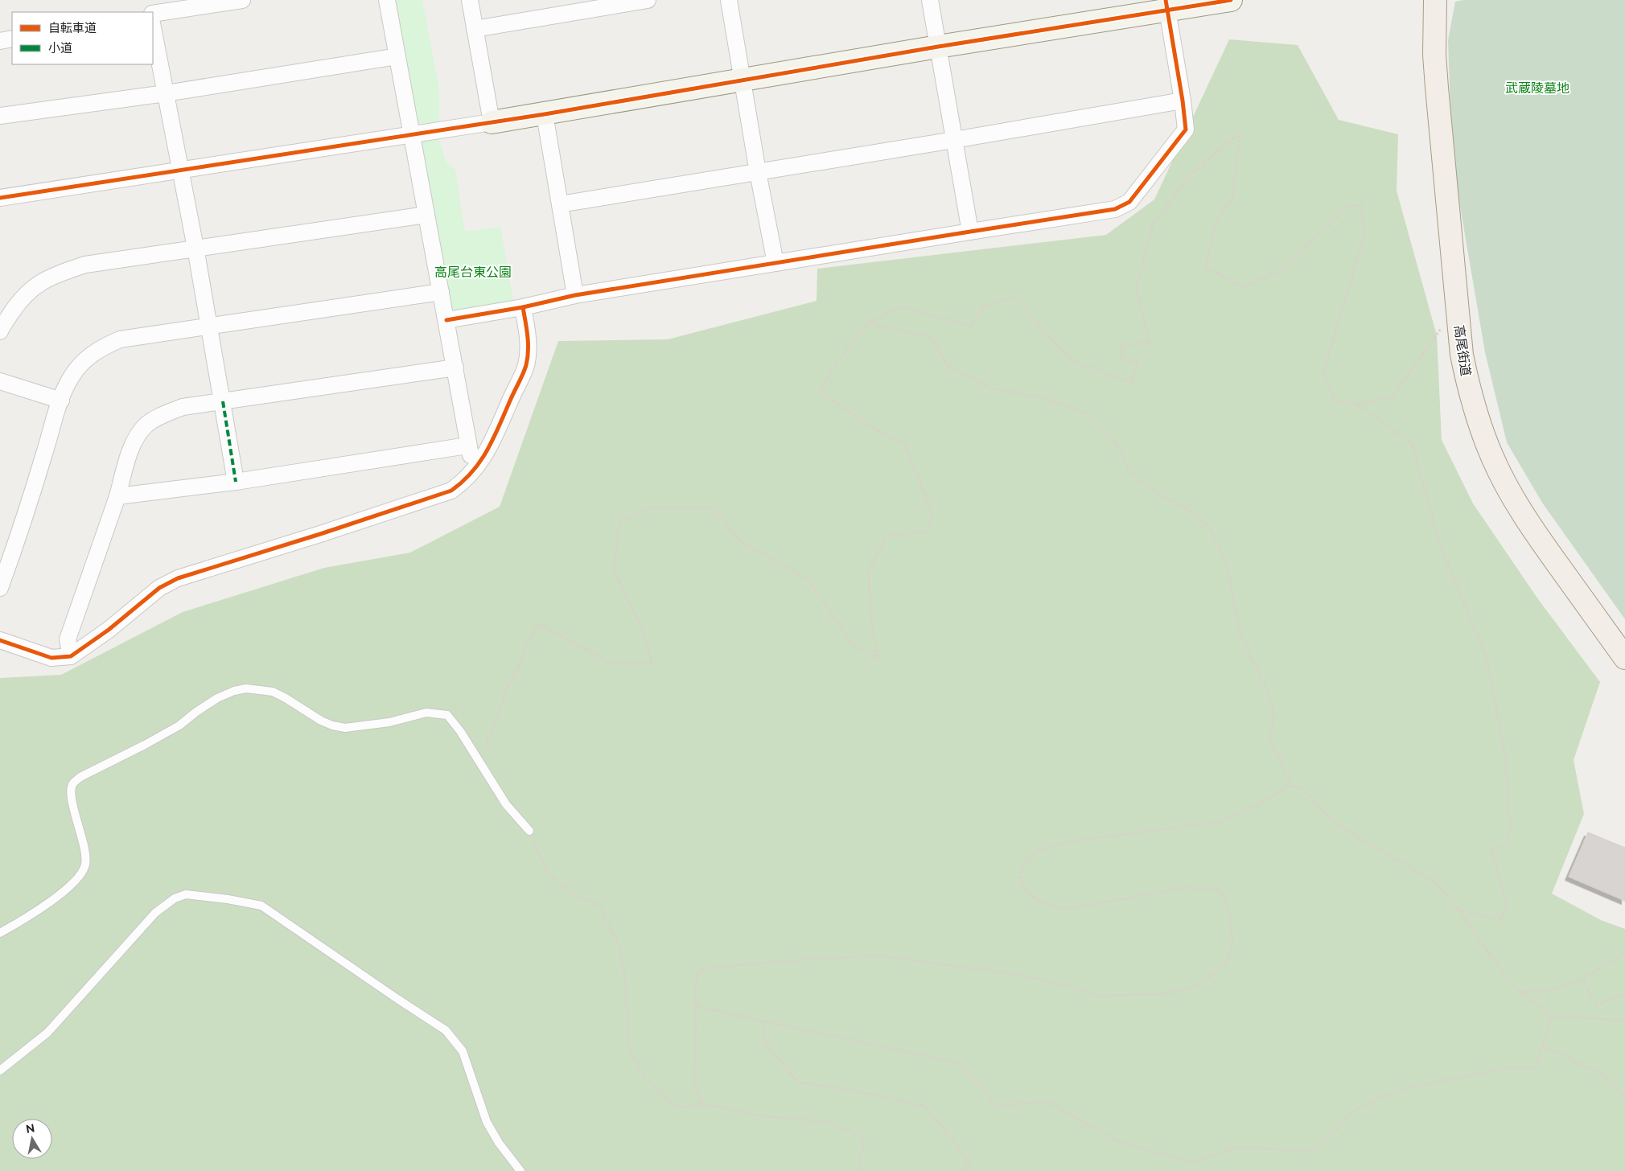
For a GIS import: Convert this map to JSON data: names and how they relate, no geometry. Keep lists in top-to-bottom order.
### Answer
{
  "streets": {
    "main road": ["高尾街道"]
  },
  "parks": ["武蔵陵墓地", "高尾台東公園"],
  "legend": ["自転車道", "小道"],
  "north": "top"
}
